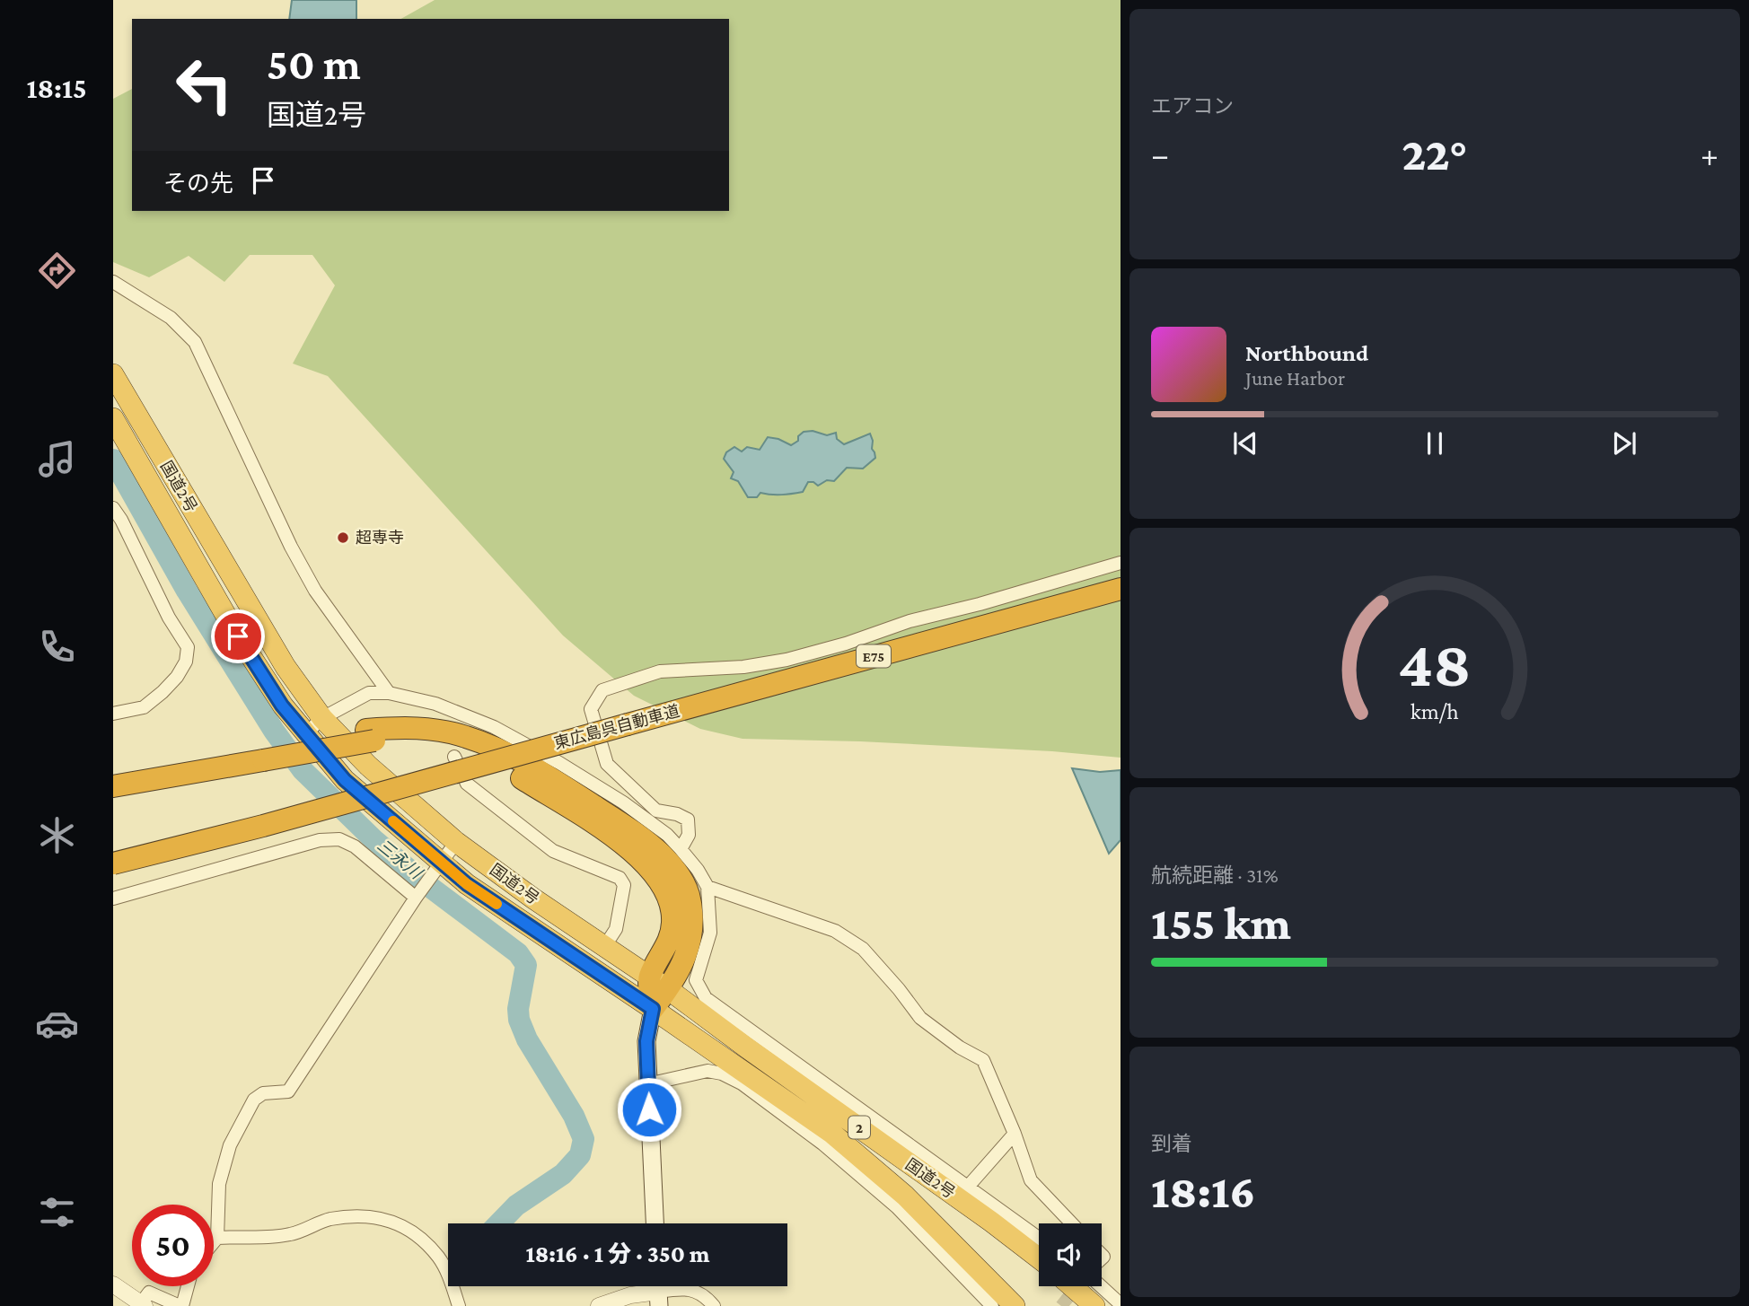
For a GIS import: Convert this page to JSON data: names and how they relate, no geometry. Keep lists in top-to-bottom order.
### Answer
{
  "streets": {
    "highway": [
      "国道2号",
      "E75",
      "東広島呉自動車道",
      "2"
    ]
  },
  "water": ["三永川"],
  "places": ["超専寺"],
  "page": {
    "tabs": "18:15",
    "tile": [
      "エアコン",
      ["航続距離 · 31%", "155 km"],
      ["到着", "18:16"]
    ],
    "turn": ["50 m", "国道2号"],
    "heat": ["−", "22°", "+"],
    "then": "その先",
    "song": ["Northbound", "June Harbor"],
    "limit": "50",
    "trip": "18:16 · 1 分 · 350 m",
    "gauge": ["48", "km/h"]
  }
}
